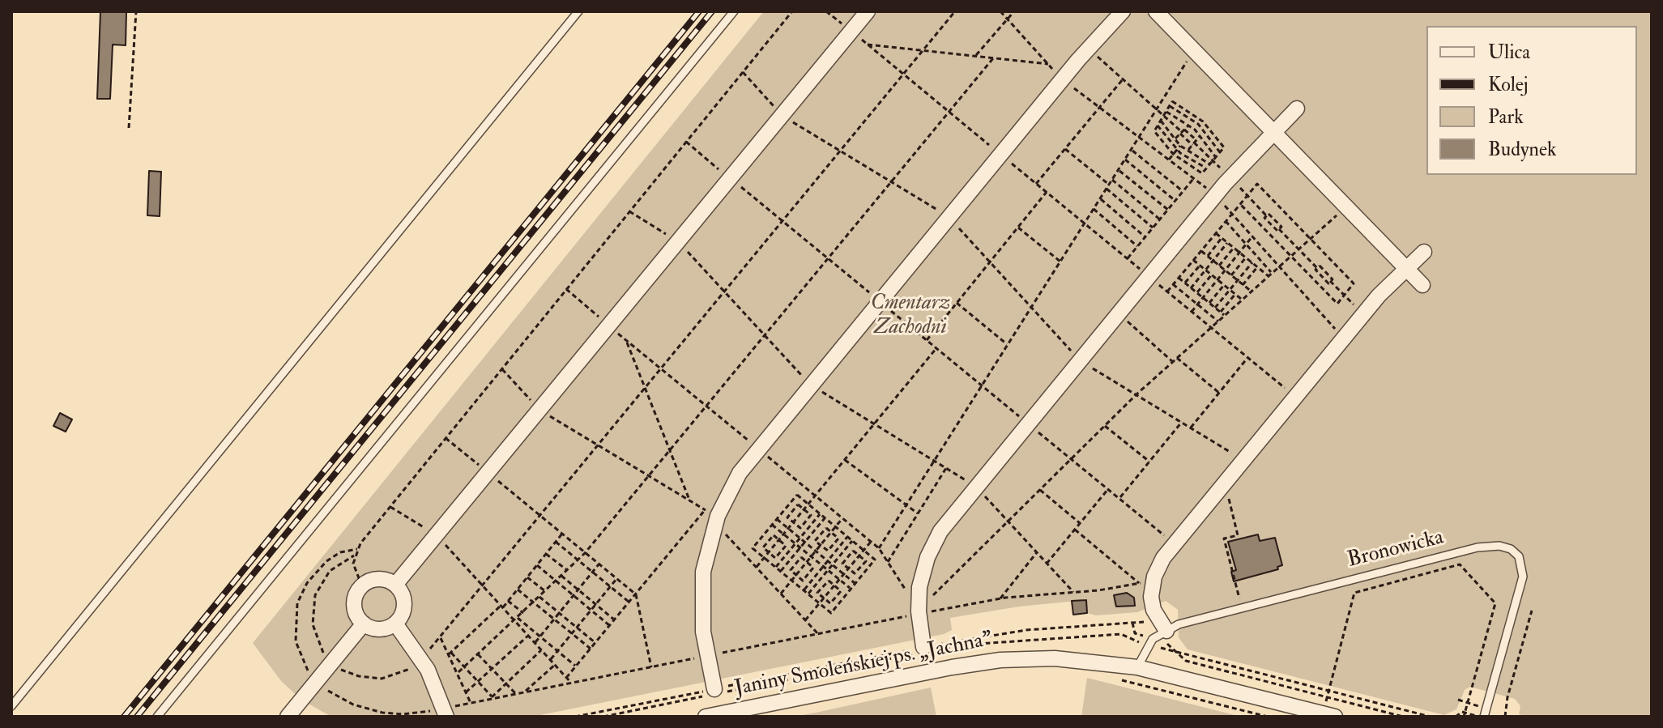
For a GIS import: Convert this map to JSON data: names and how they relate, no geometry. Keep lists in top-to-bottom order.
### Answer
{
  "streets": {
    "street": ["Janiny Smoleńskiej ps. „Jachna”"],
    "lane": ["Bronowicka"]
  },
  "parks": ["Cmentarz Zachodni"],
  "legend": [
    "Ulica",
    "Kolej",
    "Park",
    "Budynek"
  ]
}
